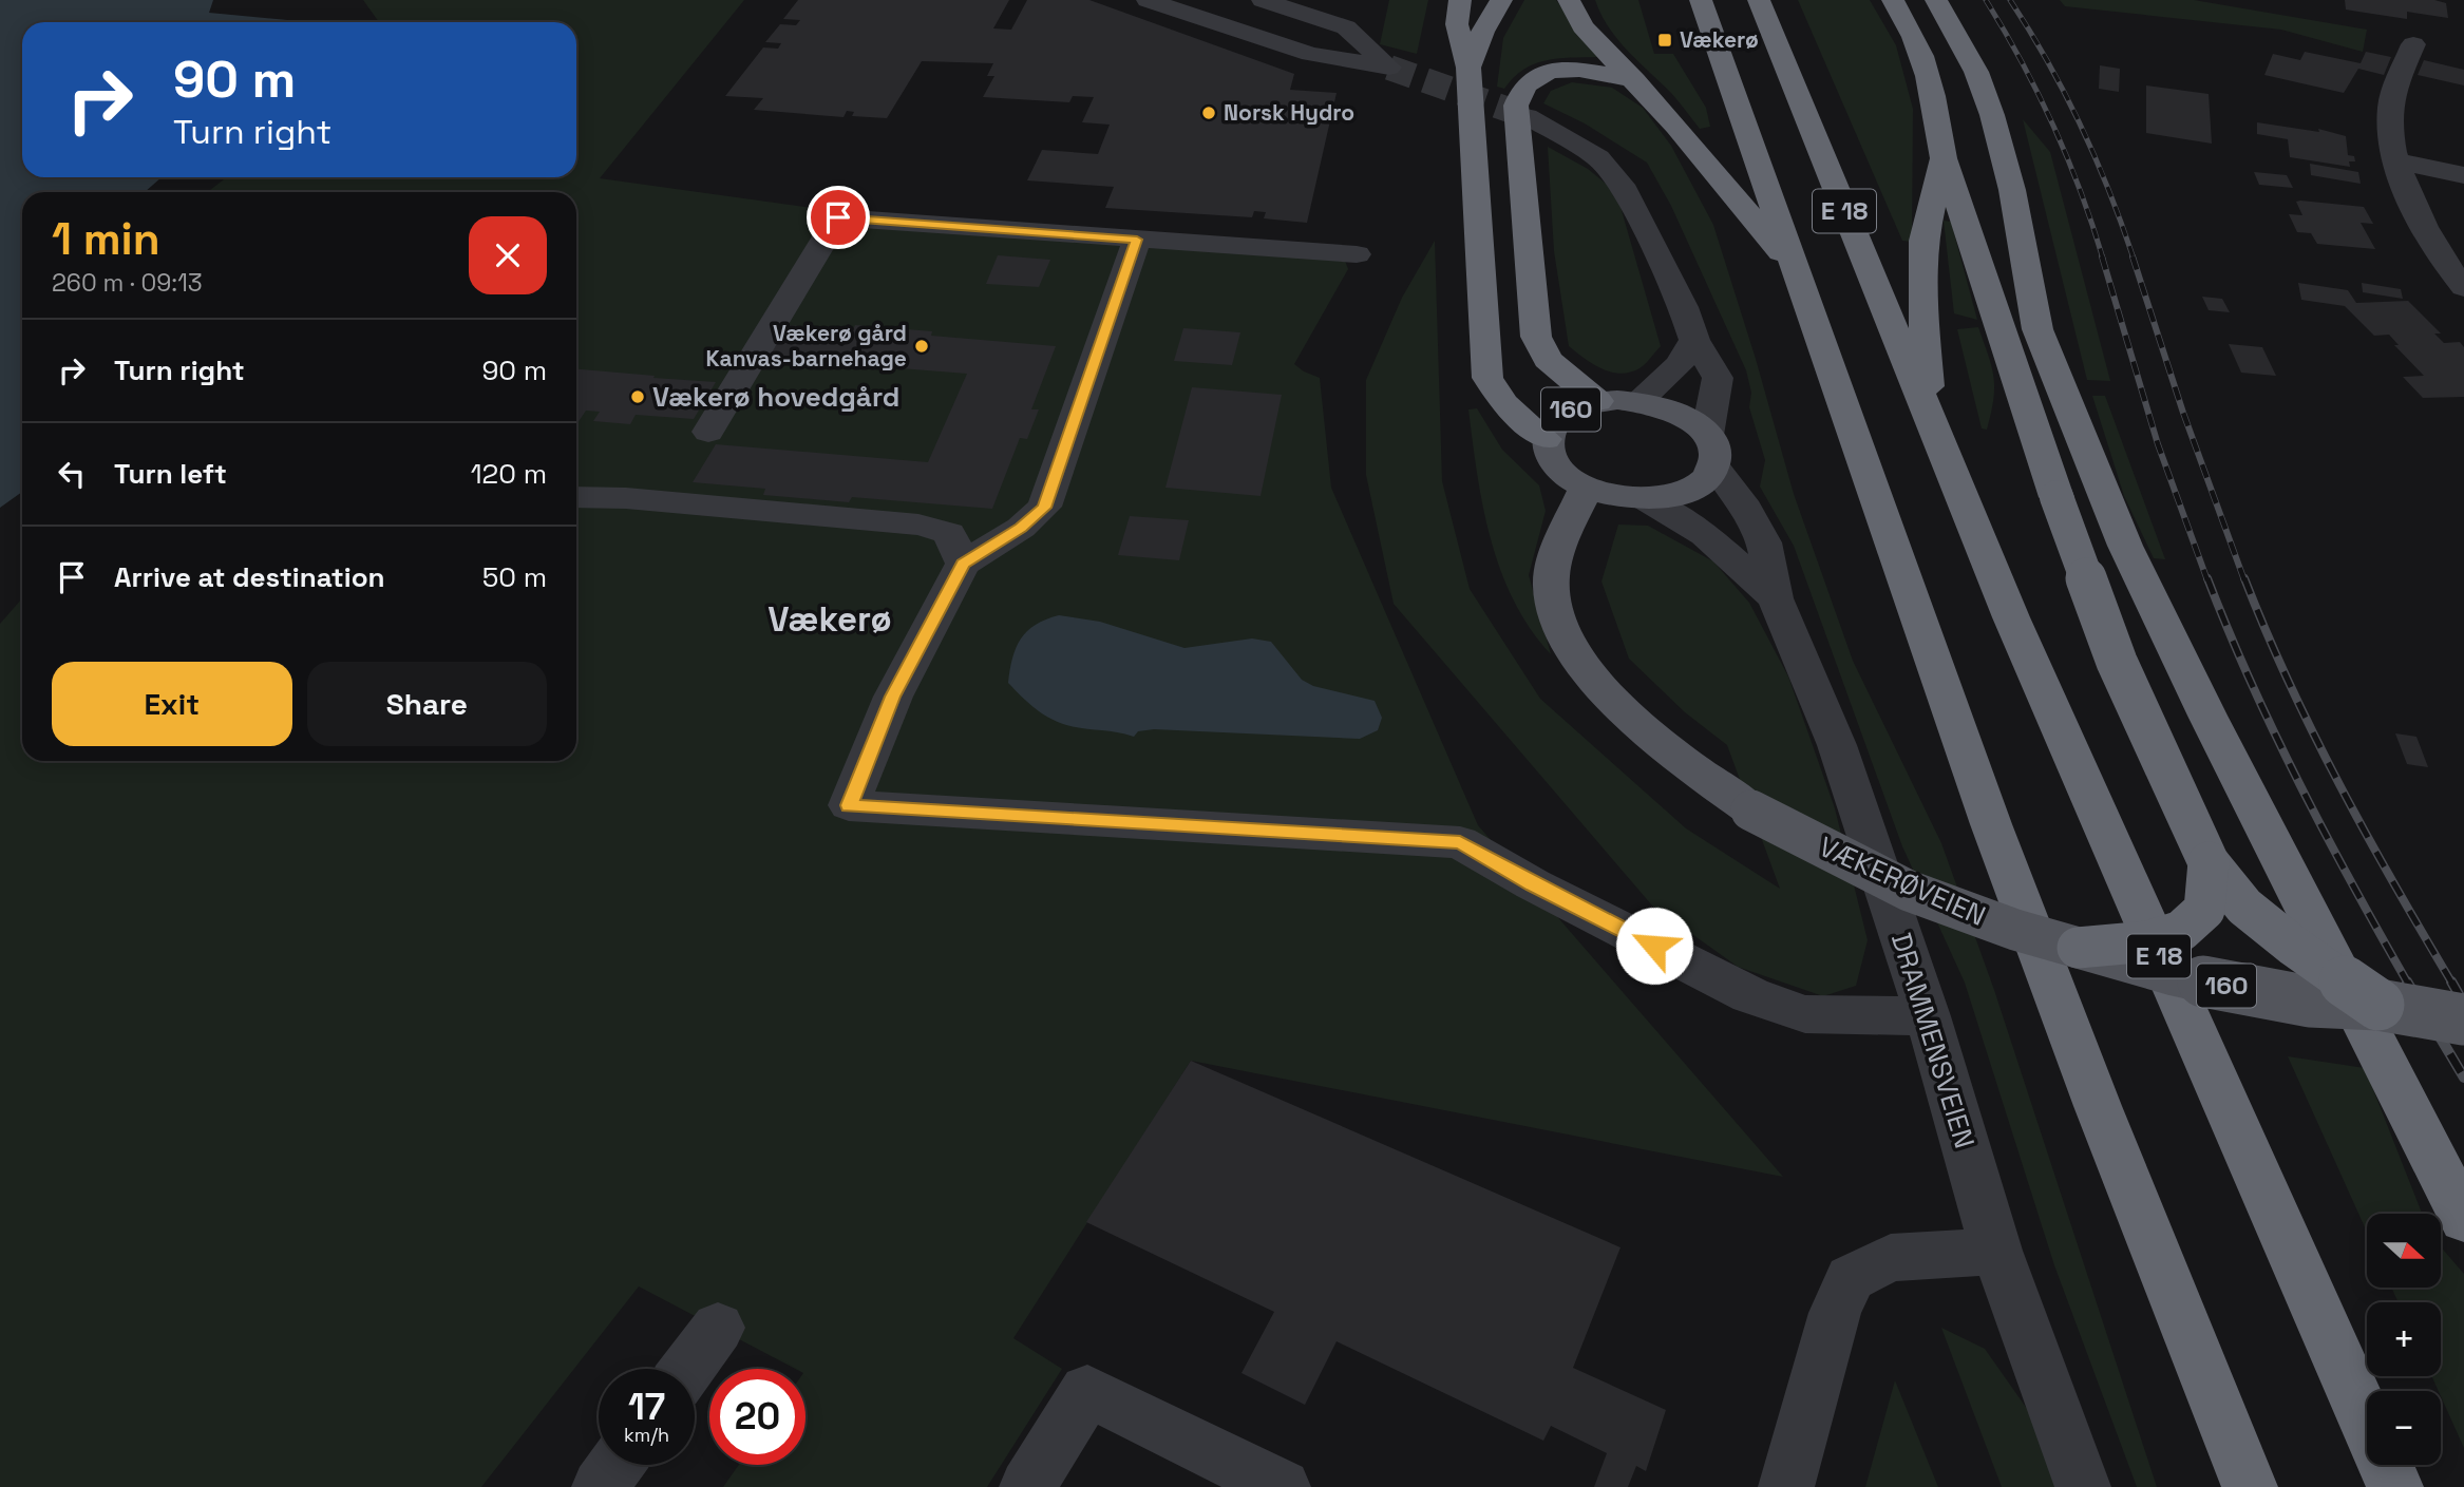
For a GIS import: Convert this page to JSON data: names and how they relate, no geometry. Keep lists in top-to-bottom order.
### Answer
{
  "streets": {
    "highway": ["E 18"],
    "main road": ["160", "VÆKERØVEIEN"],
    "street": ["DRAMMENSVEIEN"]
  },
  "crossings": [
    ["160", "VÆKERØVEIEN"],
    ["160", "DRAMMENSVEIEN"],
    ["VÆKERØVEIEN", "DRAMMENSVEIEN"]
  ],
  "districts": ["Vækerø"],
  "places": {
    "transit": ["Vækerø"],
    "other": ["Norsk Hydro", "Vækerø gård Kanvas-barnehage", "Vækerø hovedgård"]
  },
  "north": "right",
  "page": {
    "turn": ["90 m", "Turn right"],
    "heading": ["1 min", "260 m · 09:13"],
    "list": [
      {
        "name": "Turn right",
        "value": "90 m"
      },
      {
        "name": "Turn left",
        "value": "120 m"
      },
      {
        "name": "Arrive at destination",
        "value": "50 m"
      }
    ],
    "buttons": ["Exit", "Share"],
    "map_buttons": ["+", "−"],
    "speed": "17 km/h",
    "limit": "20"
  }
}
